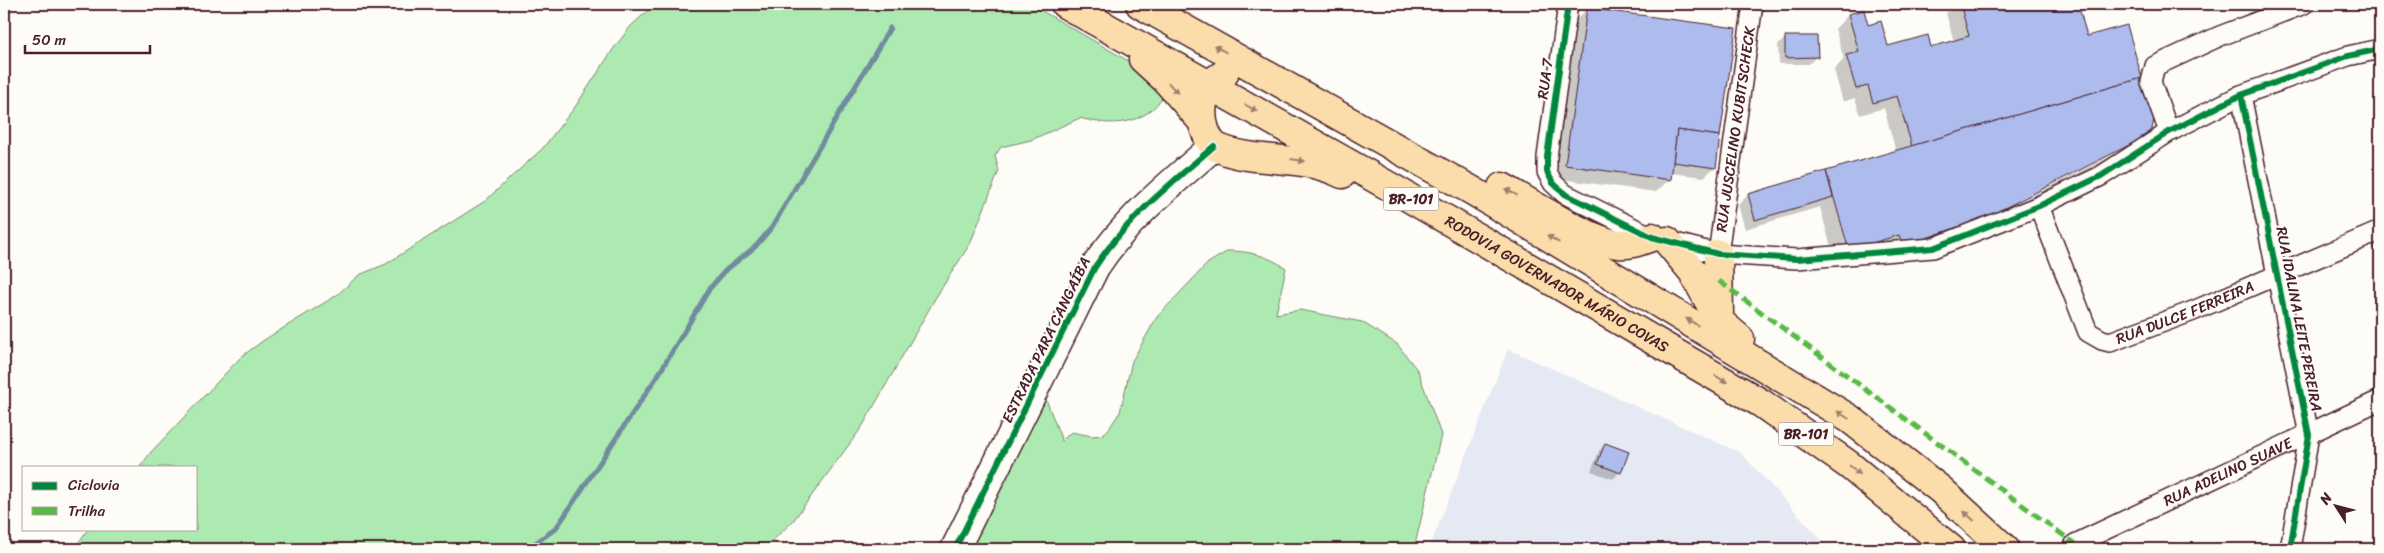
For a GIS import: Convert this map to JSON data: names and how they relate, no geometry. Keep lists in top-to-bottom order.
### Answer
{
  "streets": {
    "highway": ["BR-101", "RODOVIA GOVERNADOR MÁRIO COVAS"],
    "street": [
      "RUA 7",
      "RUA JUSCELINO KUBITSCHECK",
      "RUA DULCE FERREIRA",
      "RUA IDALINA LEITE PEREIRA",
      "ESTRADA PARA CANGAÍBA",
      "RUA ADELINO SUAVE"
    ]
  },
  "crossings": [
    ["RUA 7", "RUA JUSCELINO KUBITSCHECK"],
    ["RUA 7", "RUA DULCE FERREIRA"],
    ["RUA 7", "RUA IDALINA LEITE PEREIRA"],
    ["RUA DULCE FERREIRA", "RUA IDALINA LEITE PEREIRA"],
    ["RUA IDALINA LEITE PEREIRA", "RUA ADELINO SUAVE"]
  ],
  "legend": ["Ciclovia", "Trilha"],
  "scale_bar": "50 m",
  "north": "top left"
}
